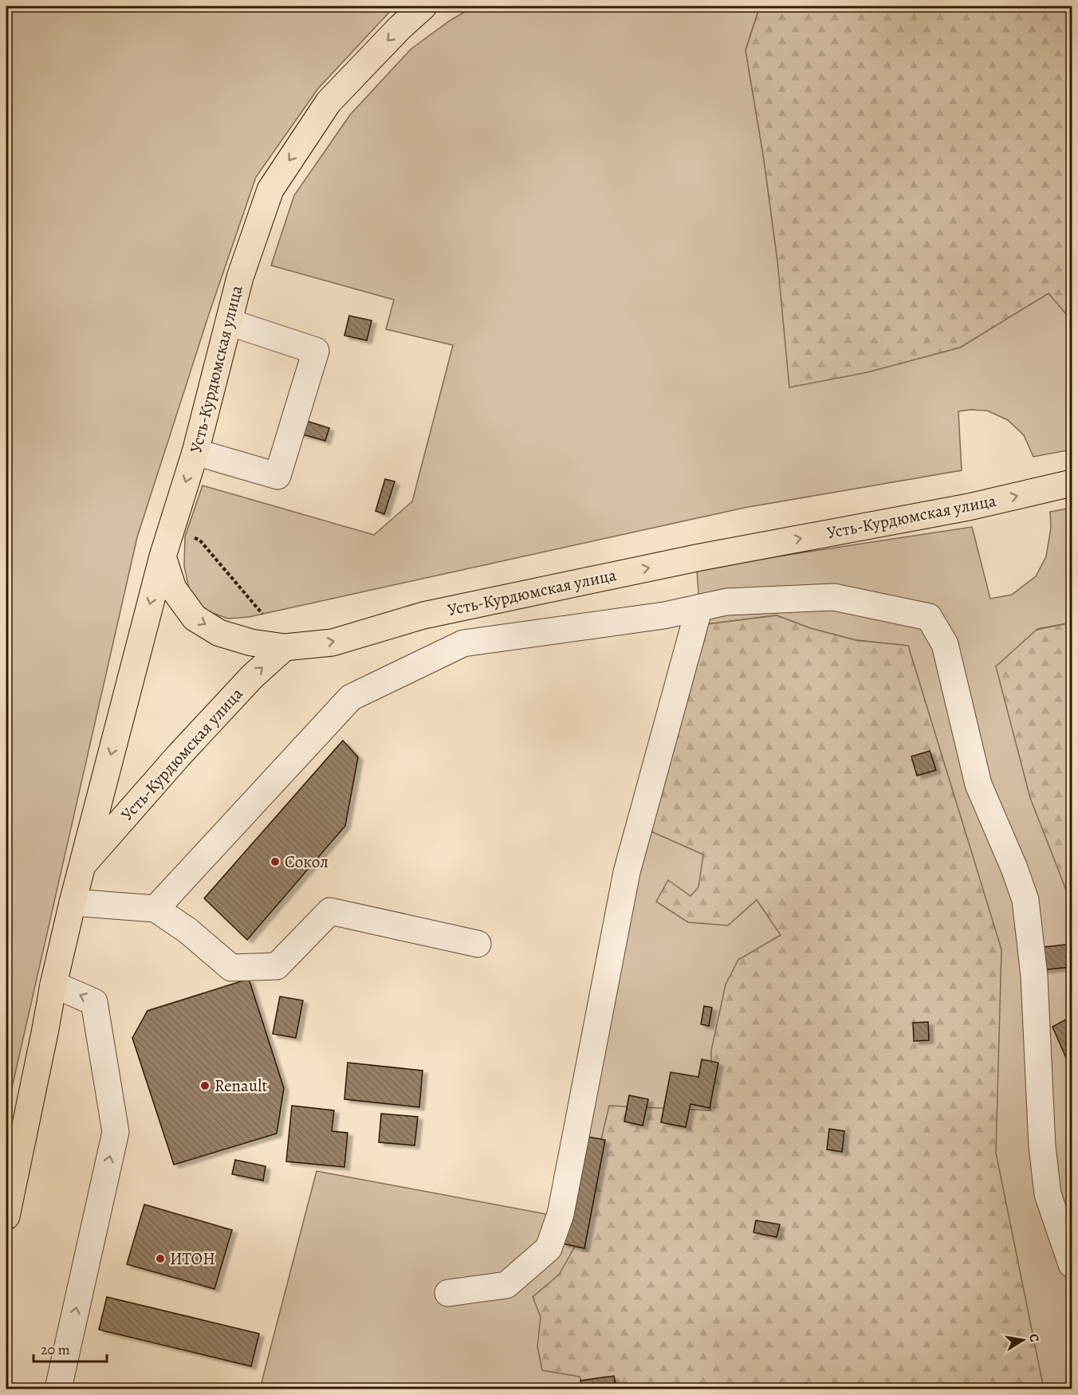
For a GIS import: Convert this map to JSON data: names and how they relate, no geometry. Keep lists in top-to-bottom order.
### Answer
{
  "streets": {
    "main road": ["Усть-Курдюмская улица"]
  },
  "places": ["Сокол", "Renault", "ИТОН"],
  "scale_bar": "20 m",
  "north": "right"
}
